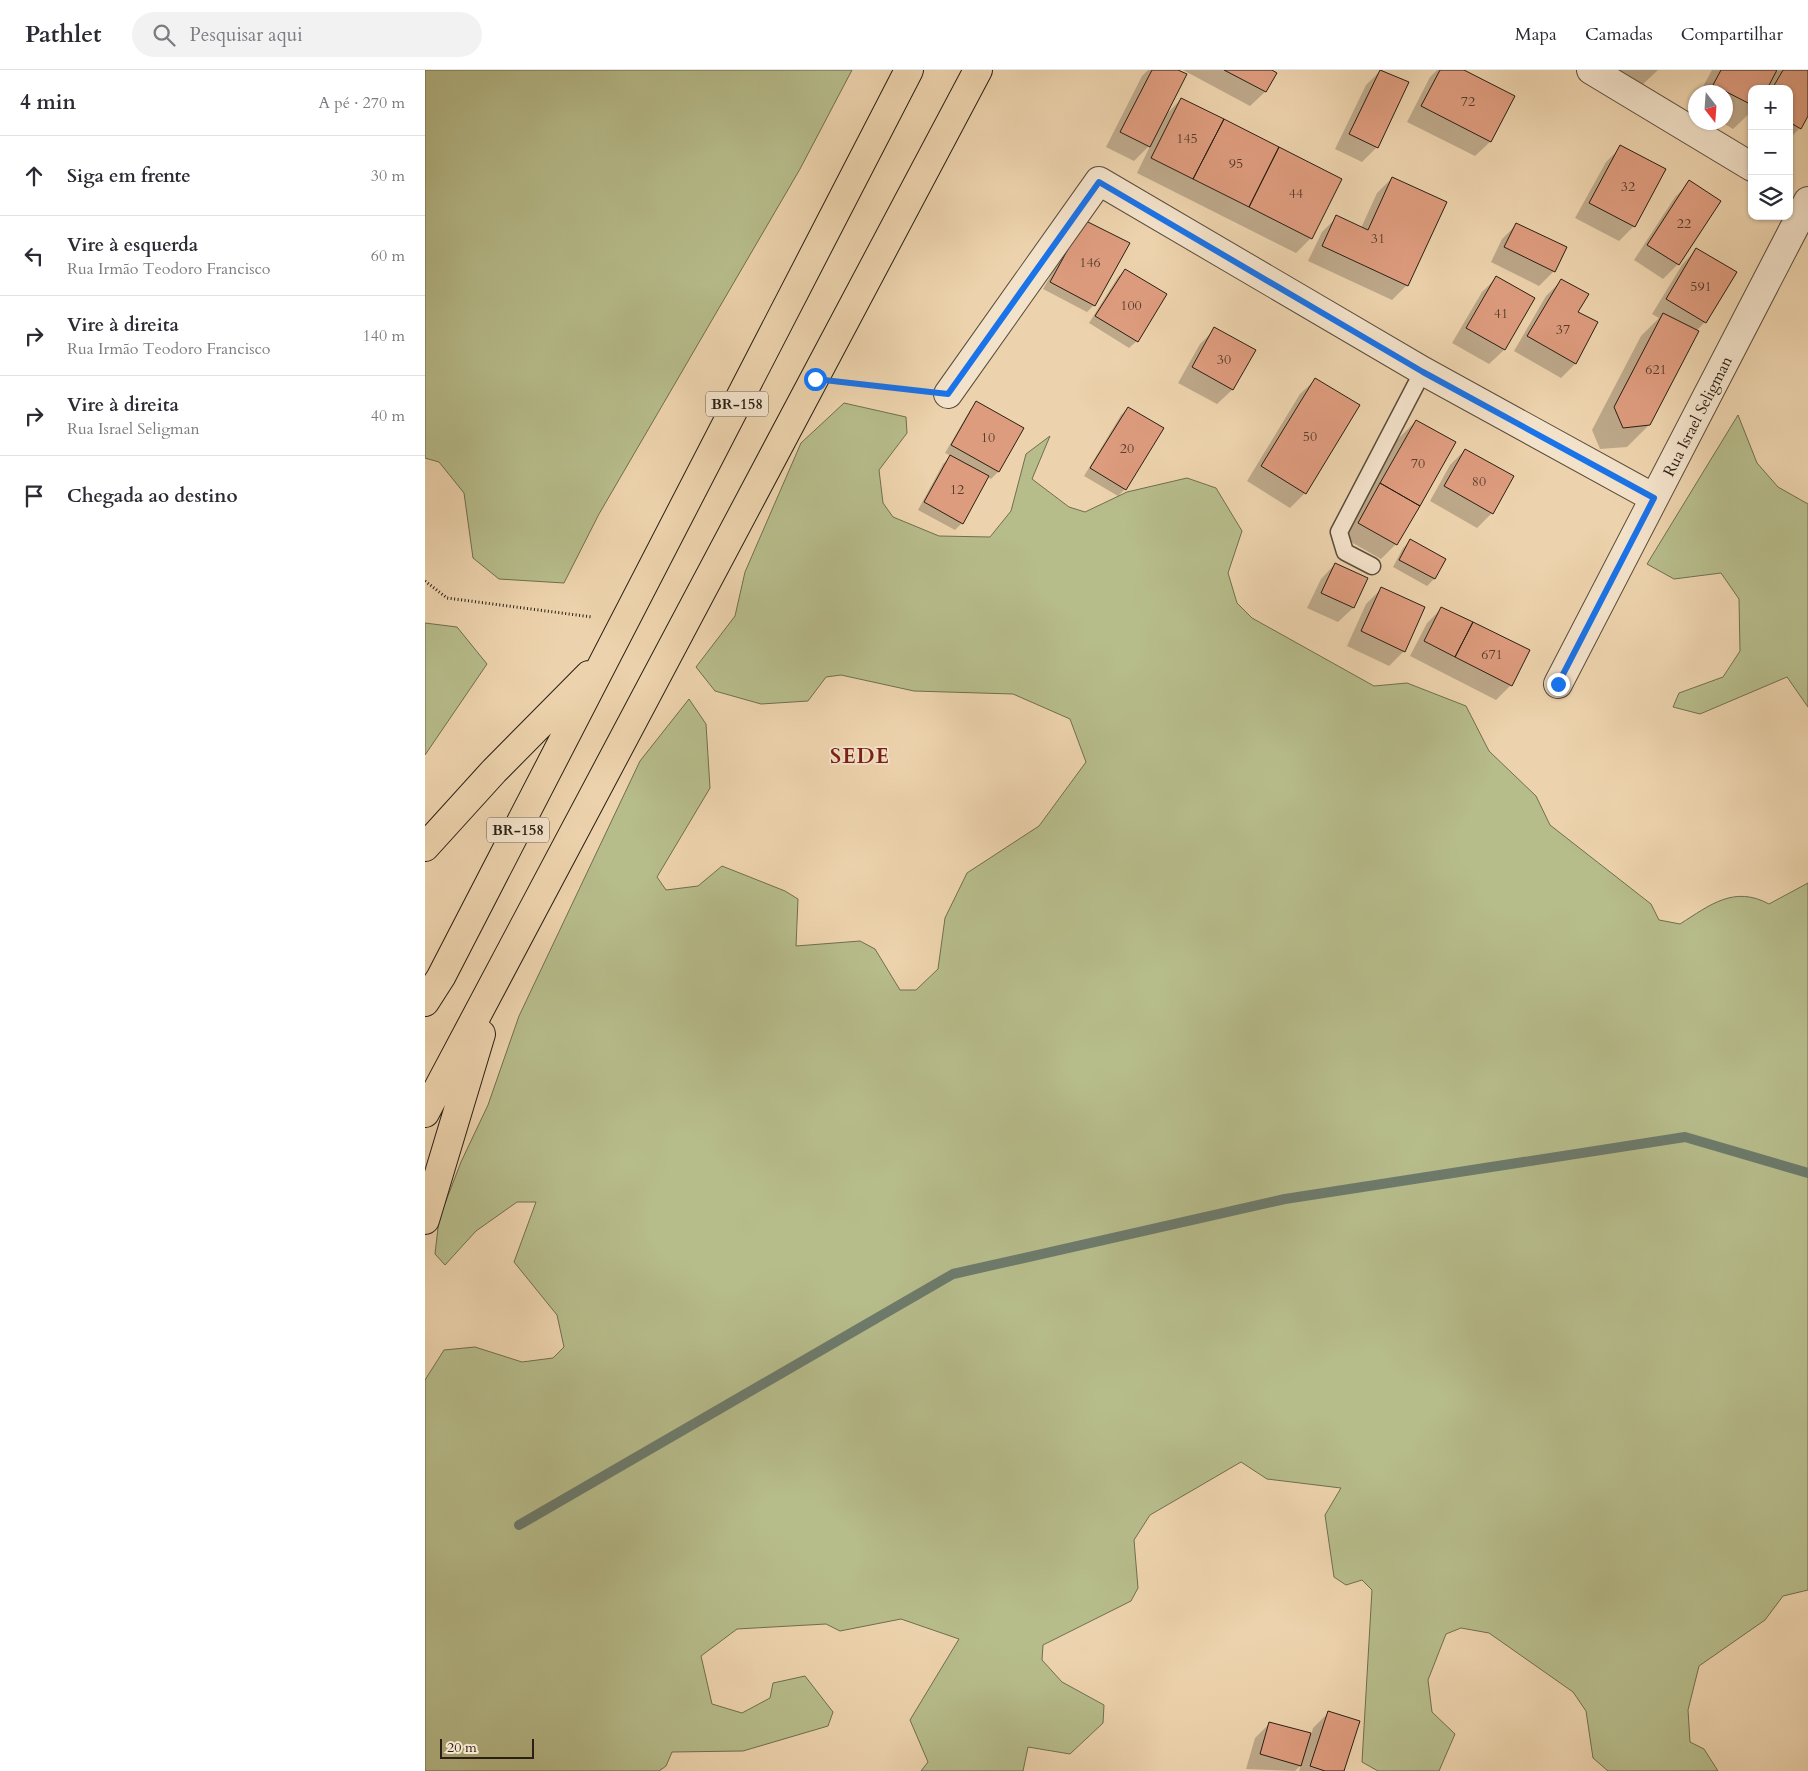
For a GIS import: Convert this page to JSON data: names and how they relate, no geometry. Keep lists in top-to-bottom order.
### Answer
{
  "streets": {
    "highway": ["BR-158"],
    "street": ["Rua Israel Seligman"]
  },
  "districts": ["SEDE"],
  "house_numbers": [
    "72",
    "145",
    "95",
    "32",
    "44",
    "22",
    "31",
    "146",
    "591",
    "100",
    "41",
    "37",
    "30",
    "621",
    "50",
    "10",
    "20",
    "70",
    "80",
    "12",
    "671"
  ],
  "scale_bar": "20 m",
  "north": "bottom",
  "page": {
    "header": "Pathlet",
    "search": "Pesquisar aqui",
    "nav": ["Mapa", "Camadas", "Compartilhar"],
    "heading": ["4 min", "A pé · 270 m"],
    "map_buttons": ["+", "−"],
    "list": [
      ["Siga em frente", "30 m"],
      ["Vire à esquerda", "Rua Irmão Teodoro Francisco", "60 m"],
      ["Vire à direita", "Rua Irmão Teodoro Francisco", "140 m"],
      ["Vire à direita", "Rua Israel Seligman", "40 m"],
      "Chegada ao destino"
    ],
    "scale": "20 m"
  }
}
